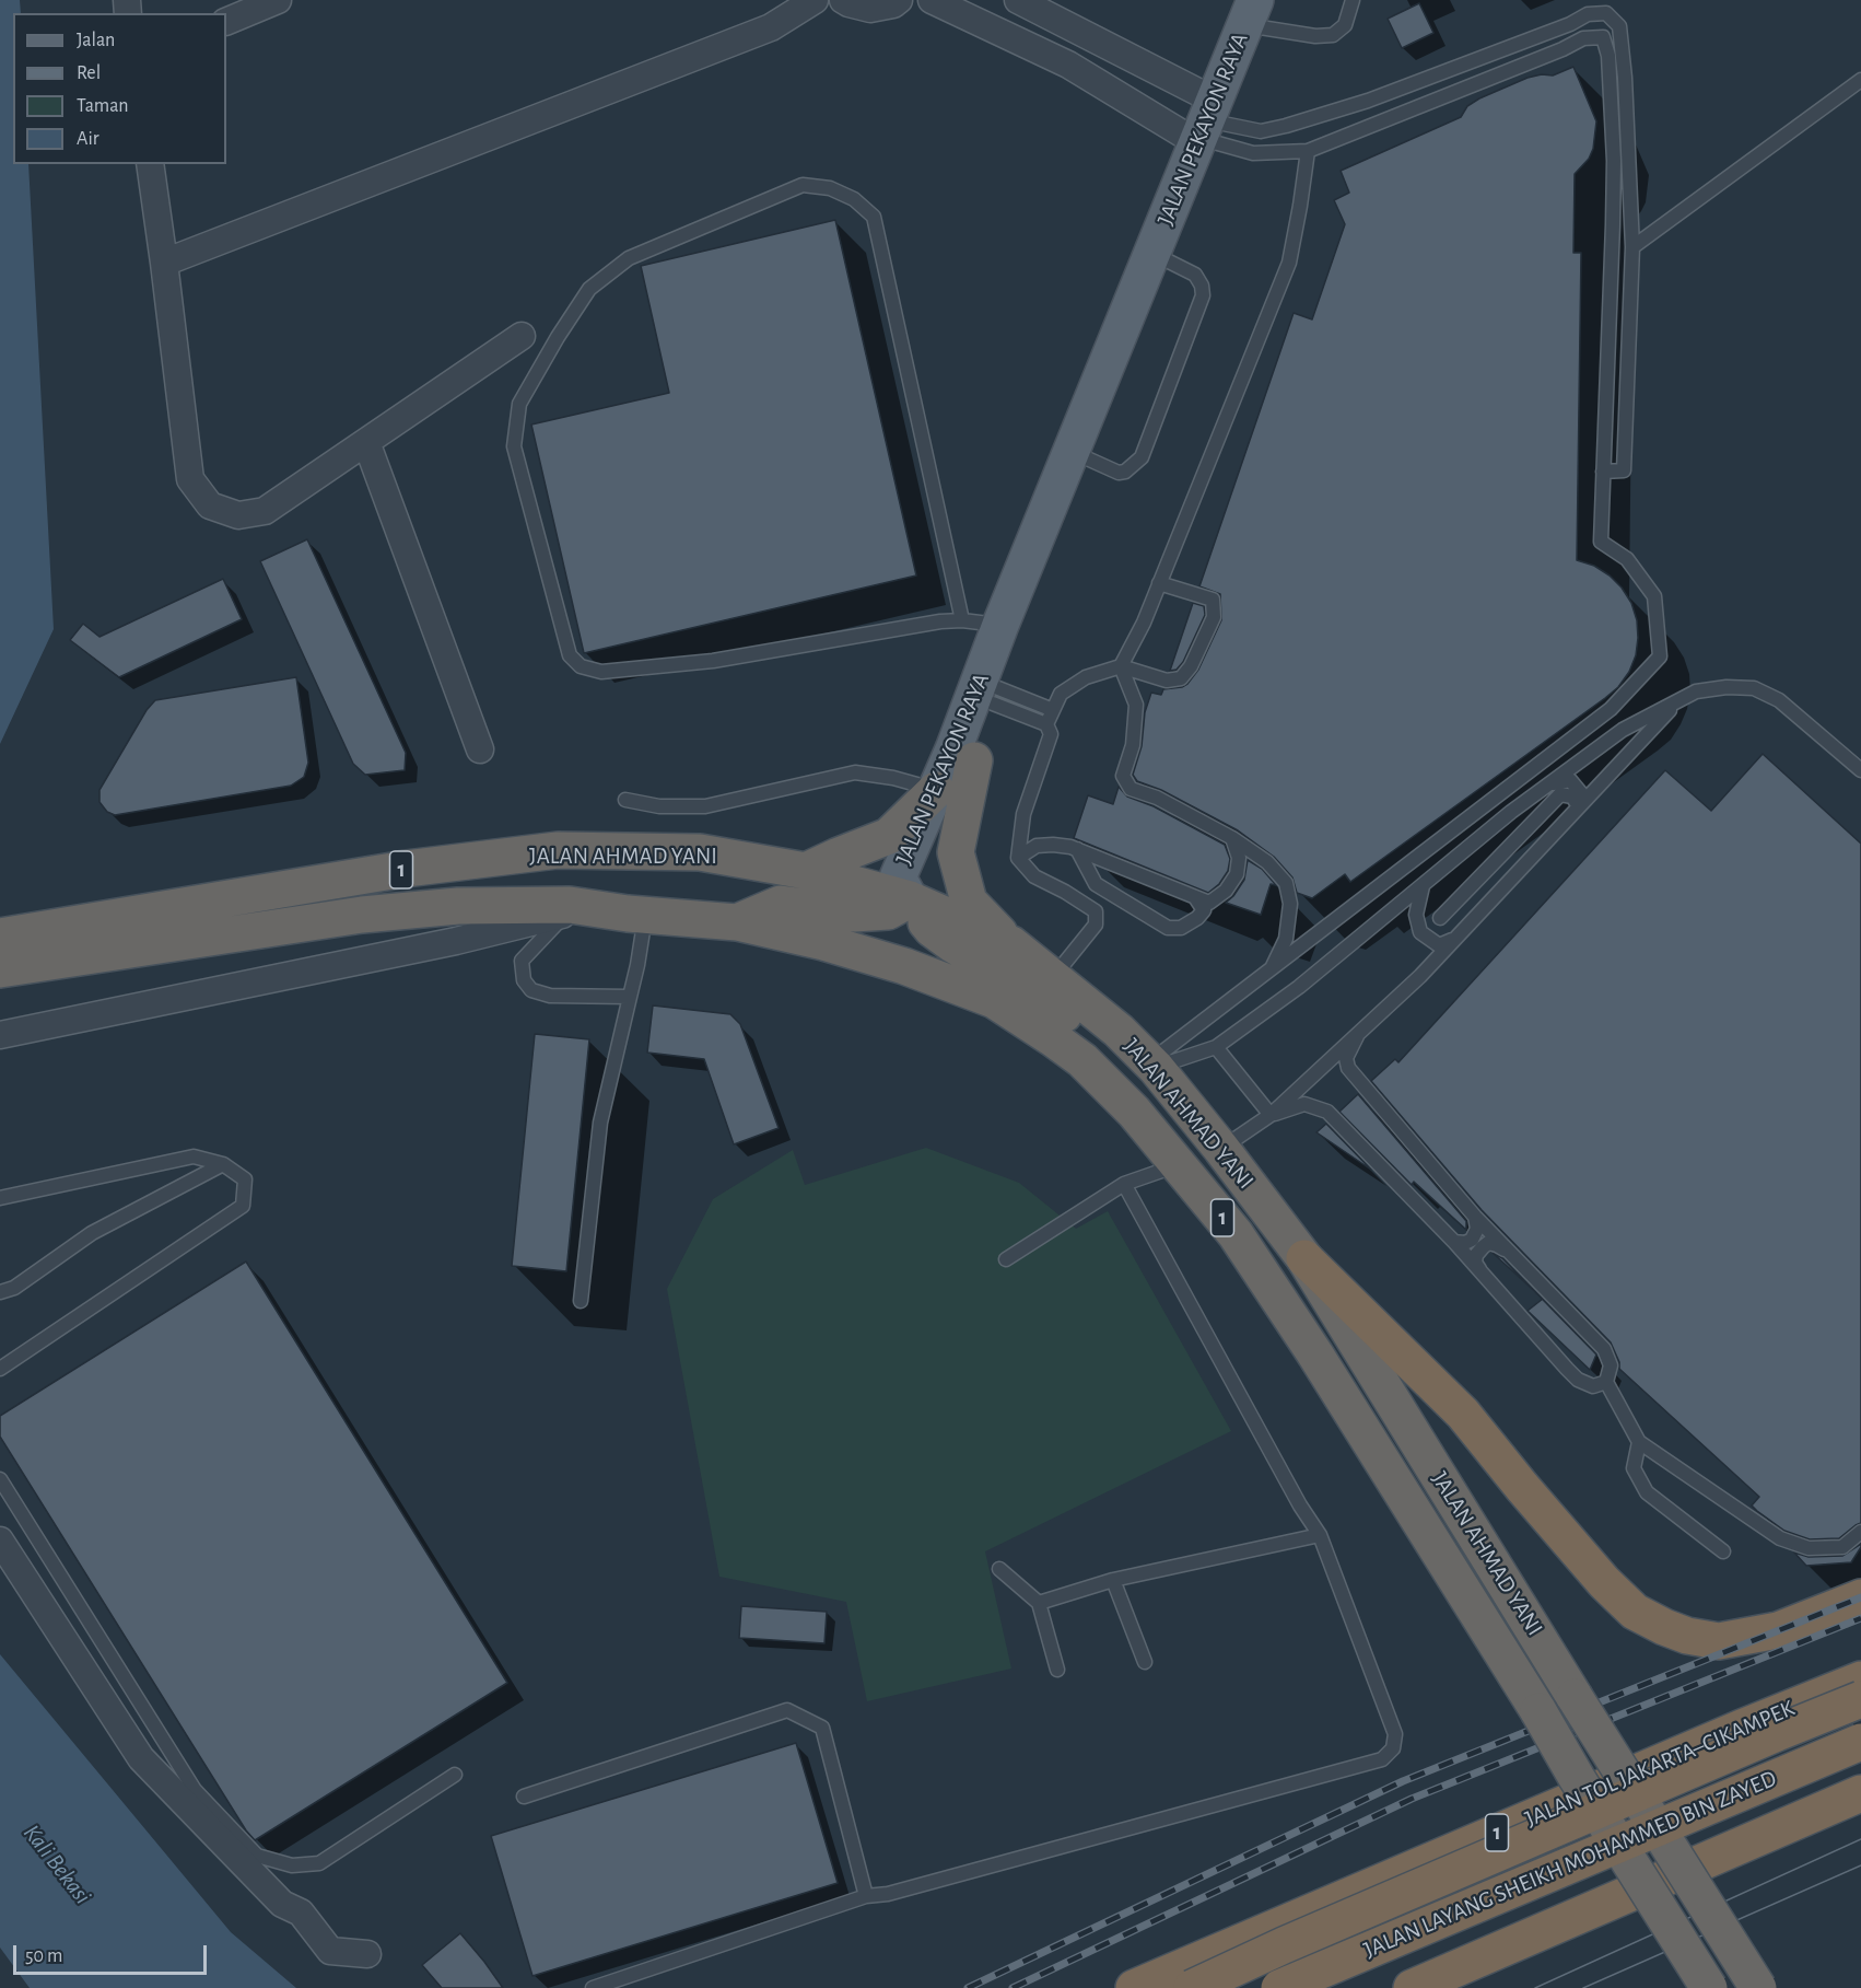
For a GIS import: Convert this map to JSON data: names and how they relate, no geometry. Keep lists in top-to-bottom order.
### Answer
{
  "streets": {
    "highway": [
      "JALAN AHMAD YANI",
      "1",
      "JALAN TOL JAKARTA–CIKAMPEK",
      "JALAN LAYANG SHEIKH MOHAMMED BIN ZAYED"
    ],
    "main road": ["JALAN PEKAYON RAYA"]
  },
  "crossings": [
    ["JALAN PEKAYON RAYA", "JALAN AHMAD YANI"]
  ],
  "water": ["Kali Bekasi"],
  "legend": [
    "Jalan",
    "Rel",
    "Taman",
    "Air"
  ],
  "scale_bar": "50 m"
}
